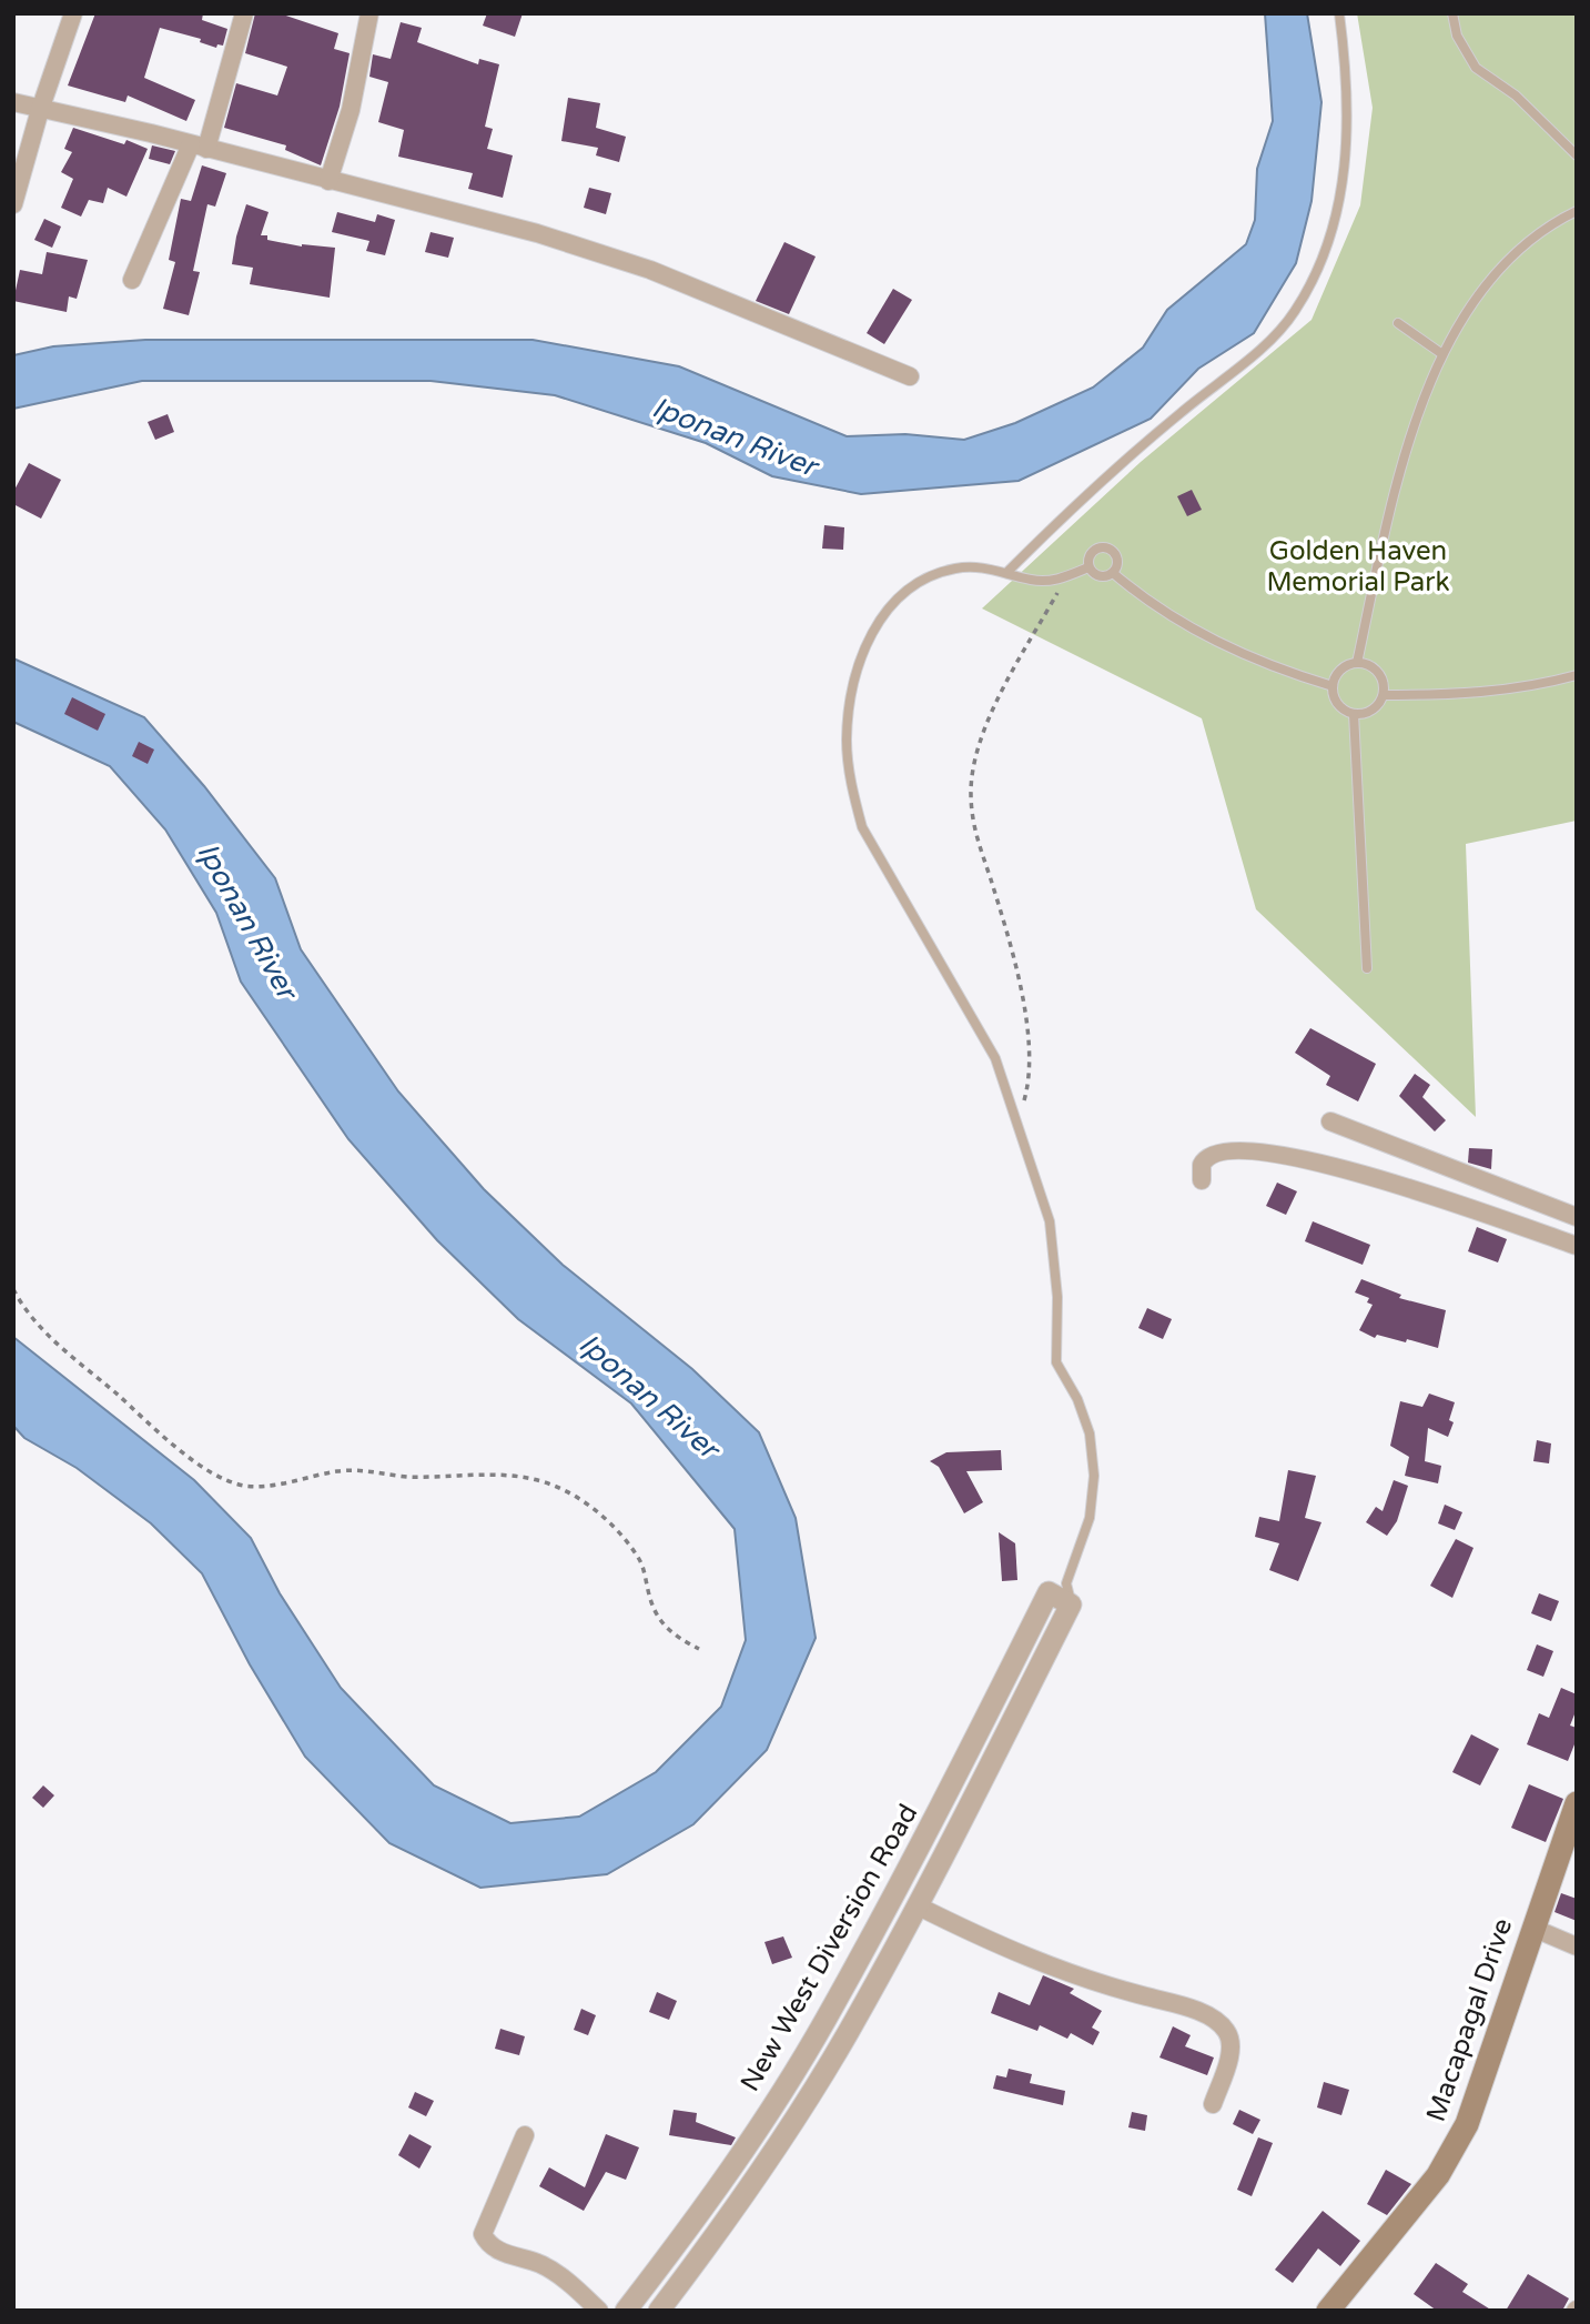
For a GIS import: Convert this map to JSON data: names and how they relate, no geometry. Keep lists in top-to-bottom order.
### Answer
{
  "streets": {
    "main road": ["Macapagal Drive"],
    "street": ["New West Diversion Road"]
  },
  "water": ["Iponan River"],
  "parks": ["Golden Haven Memorial Park"]
}
